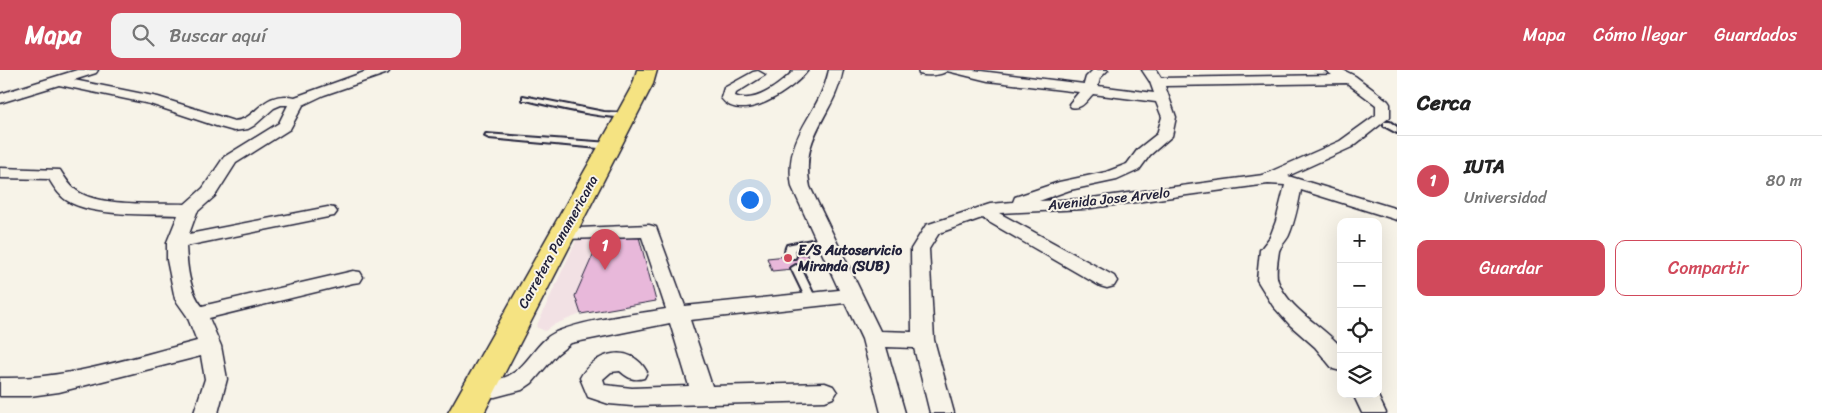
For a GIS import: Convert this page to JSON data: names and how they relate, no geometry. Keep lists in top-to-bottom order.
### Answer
{
  "streets": {
    "main road": ["Carretera Panamericana"],
    "street": ["Avenida Jose Arvelo"]
  },
  "places": ["E/S Autoservicio Miranda (SUB)"],
  "page": {
    "header": "Mapa",
    "search": "Buscar aquí",
    "nav": ["Mapa", "Cómo llegar", "Guardados"],
    "heading": "Cerca",
    "list": [
      {
        "mark": "1",
        "name": "IUTA",
        "note": "Universidad",
        "value": "80 m"
      }
    ],
    "map_buttons": ["+", "−"],
    "buttons": ["Guardar", "Compartir"],
    "pins": "1"
  }
}
